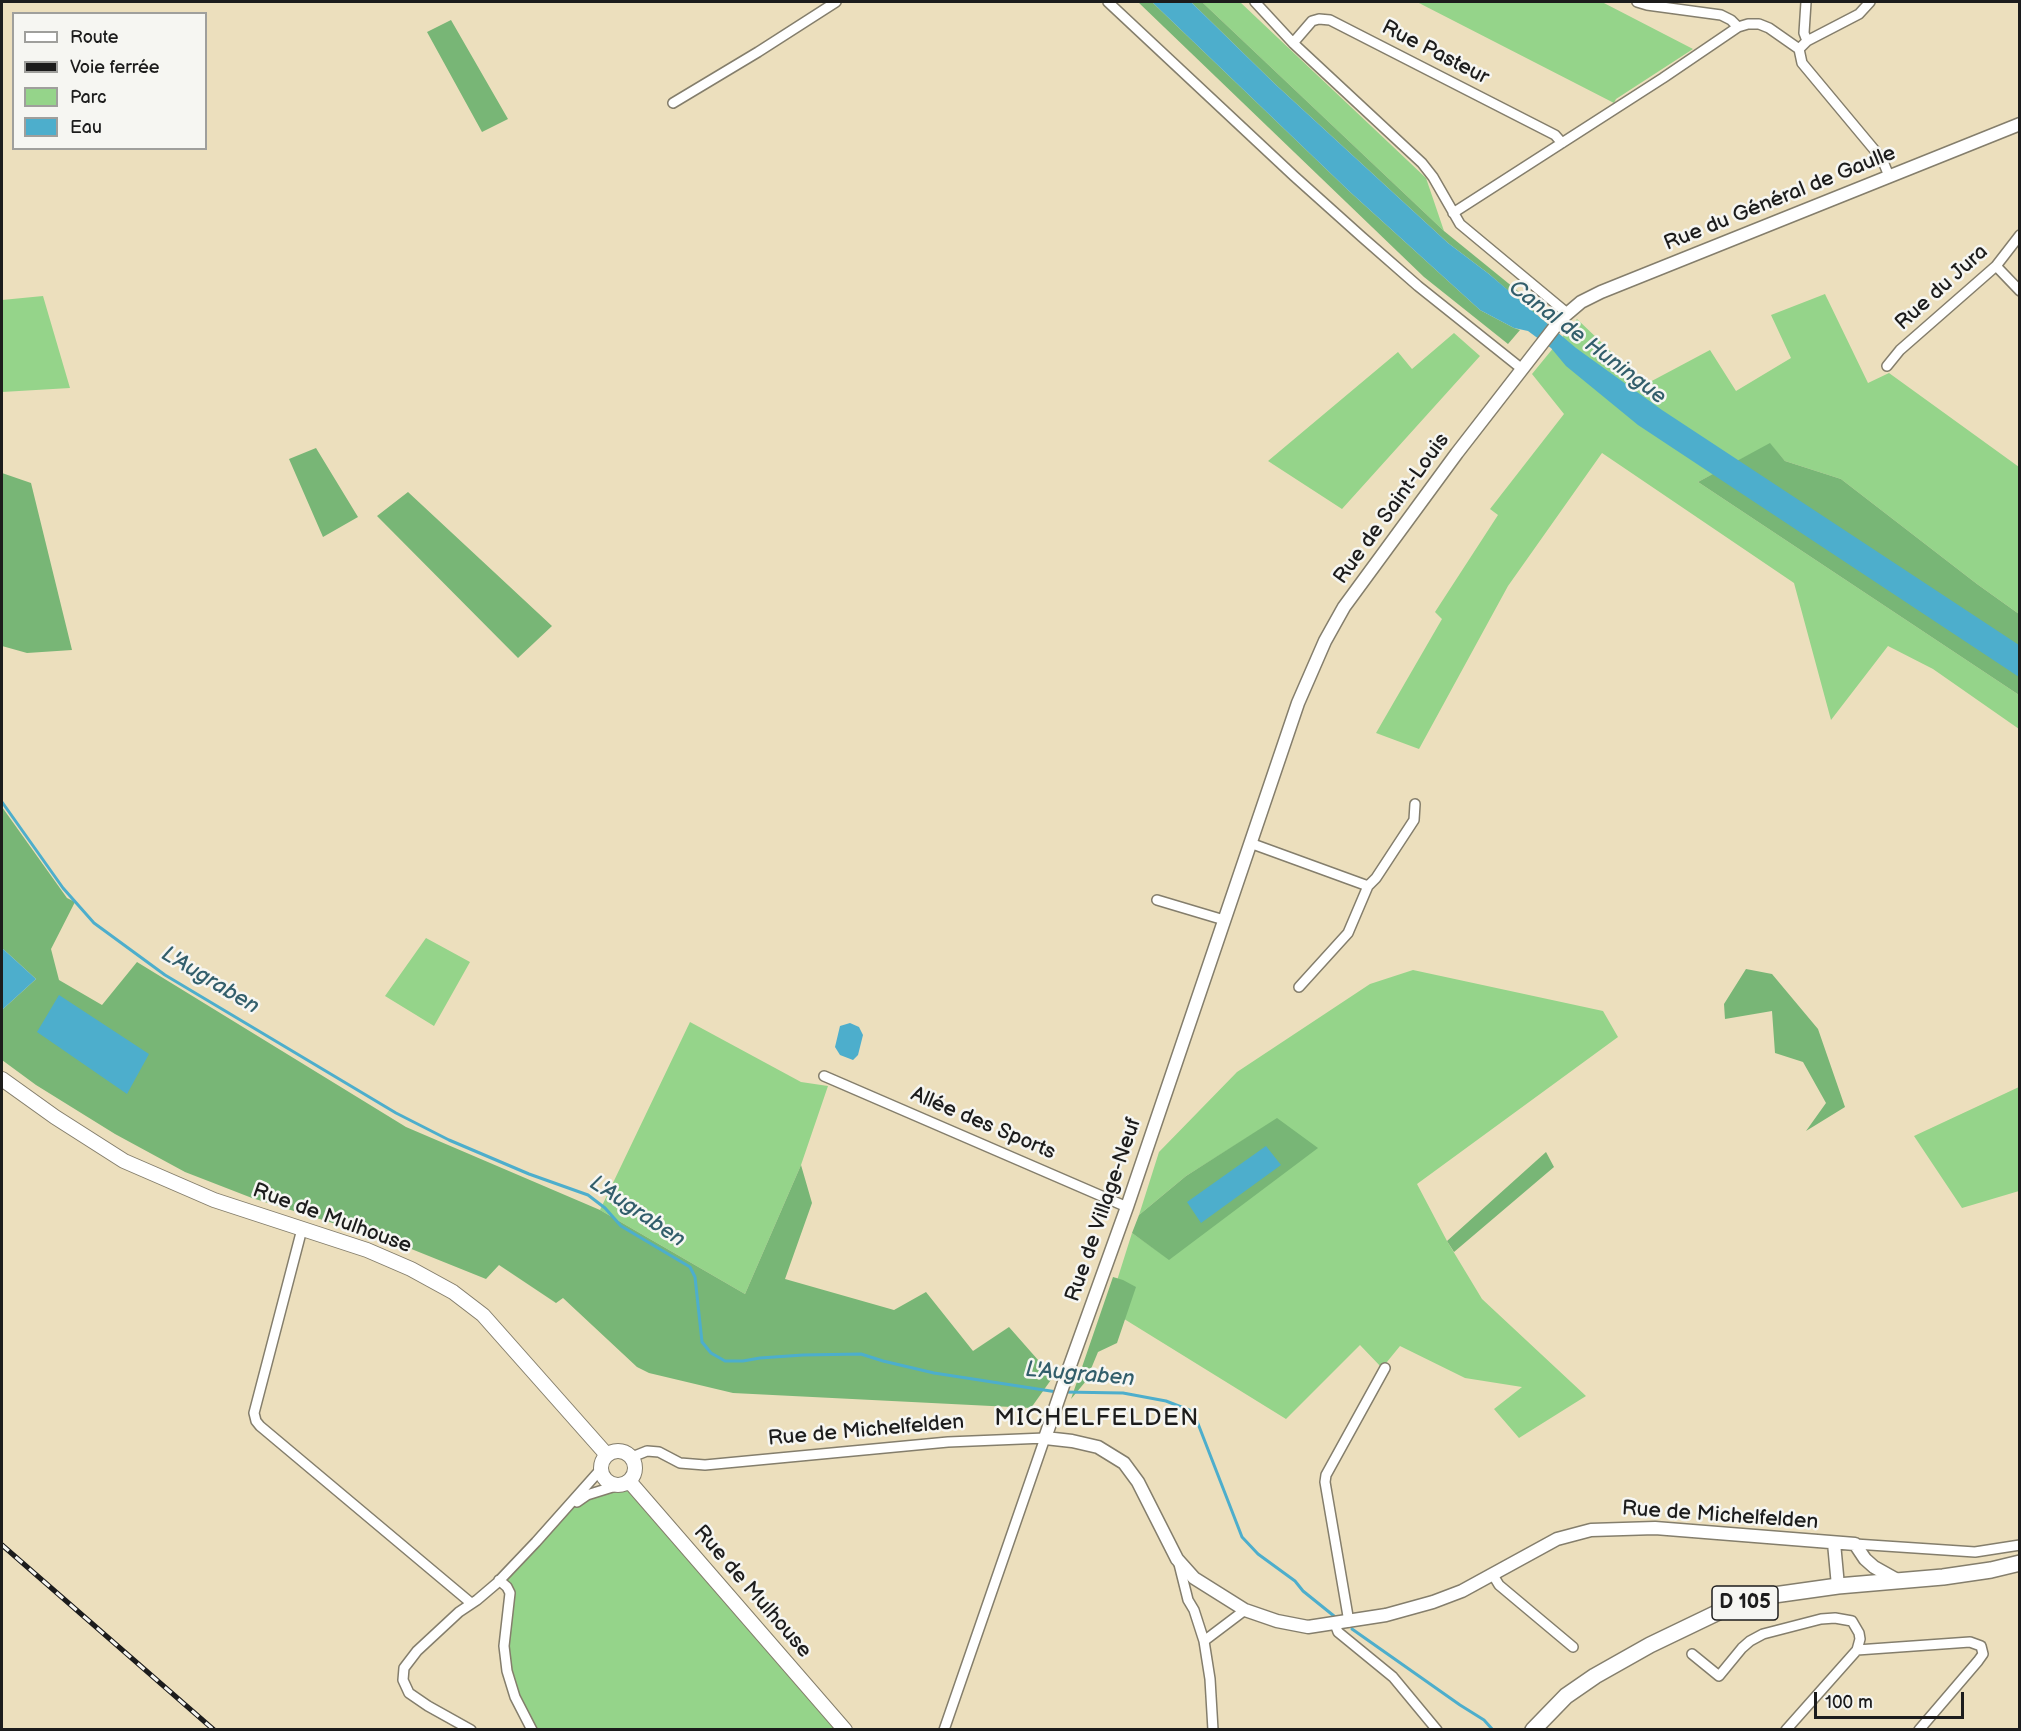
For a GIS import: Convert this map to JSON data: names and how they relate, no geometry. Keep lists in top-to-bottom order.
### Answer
{
  "streets": {
    "main road": ["Rue de Mulhouse", "D 105"],
    "street": [
      "Rue Pasteur",
      "Rue du Général de Gaulle",
      "Rue du Jura",
      "Rue de Saint-Louis",
      "Allée des Sports",
      "Rue de Village-Neuf",
      "Rue de Michelfelden"
    ]
  },
  "crossings": [
    ["Rue du Général de Gaulle", "Rue de Saint-Louis"],
    ["Rue de Saint-Louis", "Rue de Village-Neuf"],
    ["Allée des Sports", "Rue de Village-Neuf"],
    ["Rue de Village-Neuf", "Rue de Michelfelden"],
    ["Rue de Mulhouse", "Rue de Michelfelden"]
  ],
  "districts": ["MICHELFELDEN"],
  "water": ["Canal de Huningue", "L'Augraben"],
  "legend": [
    "Route",
    "Voie ferrée",
    "Parc",
    "Eau"
  ],
  "scale_bar": "100 m"
}
